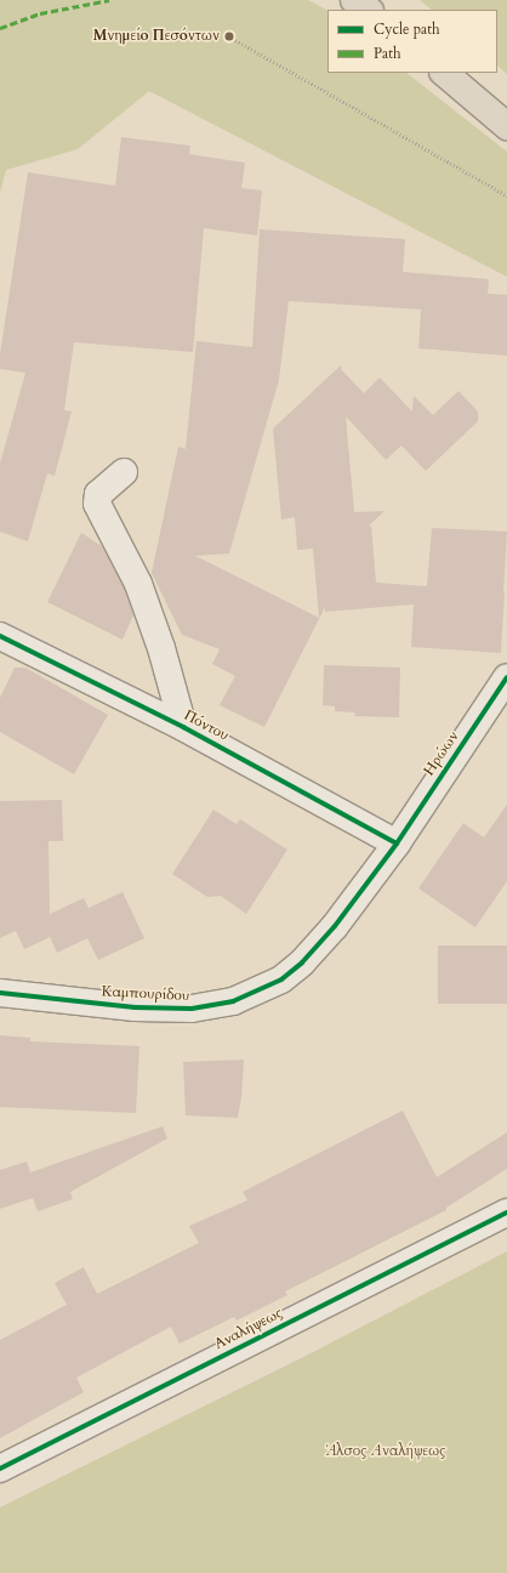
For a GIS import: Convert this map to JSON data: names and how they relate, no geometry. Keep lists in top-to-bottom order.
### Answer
{
  "streets": {
    "street": [
      "Πόντου",
      "Ηρώων",
      "Καμπουρίδου",
      "Αναλήψεως"
    ]
  },
  "crossings": [
    ["Πόντου", "Ηρώων"],
    ["Πόντου", "Καμπουρίδου"],
    ["Ηρώων", "Καμπουρίδου"]
  ],
  "parks": ["Άλσος Αναλήψεως"],
  "places": ["Μνημείο Πεσόντων"],
  "legend": ["Cycle path", "Path"]
}
